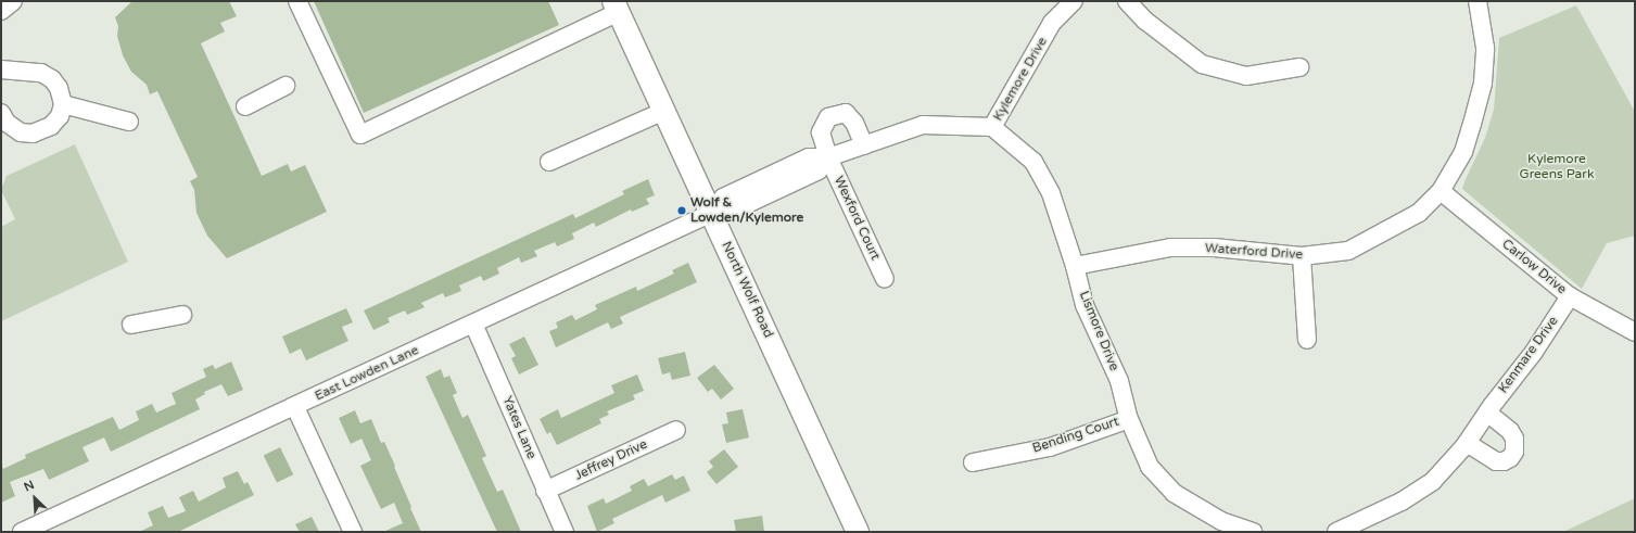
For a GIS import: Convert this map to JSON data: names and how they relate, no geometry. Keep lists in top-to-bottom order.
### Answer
{
  "streets": {
    "main road": ["North Wolf Road"],
    "street": [
      "Kylemore Drive",
      "Wexford Court",
      "Waterford Drive",
      "Carlow Drive",
      "Lismore Drive",
      "Kenmare Drive",
      "East Lowden Lane",
      "Yates Lane",
      "Bending Court",
      "Jeffrey Drive"
    ]
  },
  "crossings": [
    ["Kylemore Drive", "Wexford Court"],
    ["Kylemore Drive", "North Wolf Road"],
    ["Kylemore Drive", "Lismore Drive"],
    ["Kylemore Drive", "East Lowden Lane"],
    ["Waterford Drive", "Carlow Drive"],
    ["Waterford Drive", "Lismore Drive"],
    ["Carlow Drive", "Kenmare Drive"],
    ["North Wolf Road", "East Lowden Lane"],
    ["Lismore Drive", "Bending Court"],
    ["East Lowden Lane", "Yates Lane"],
    ["Yates Lane", "Jeffrey Drive"]
  ],
  "parks": ["Kylemore Greens Park"],
  "places": ["Wolf & Lowden/Kylemore"],
  "north": "top left"
}
